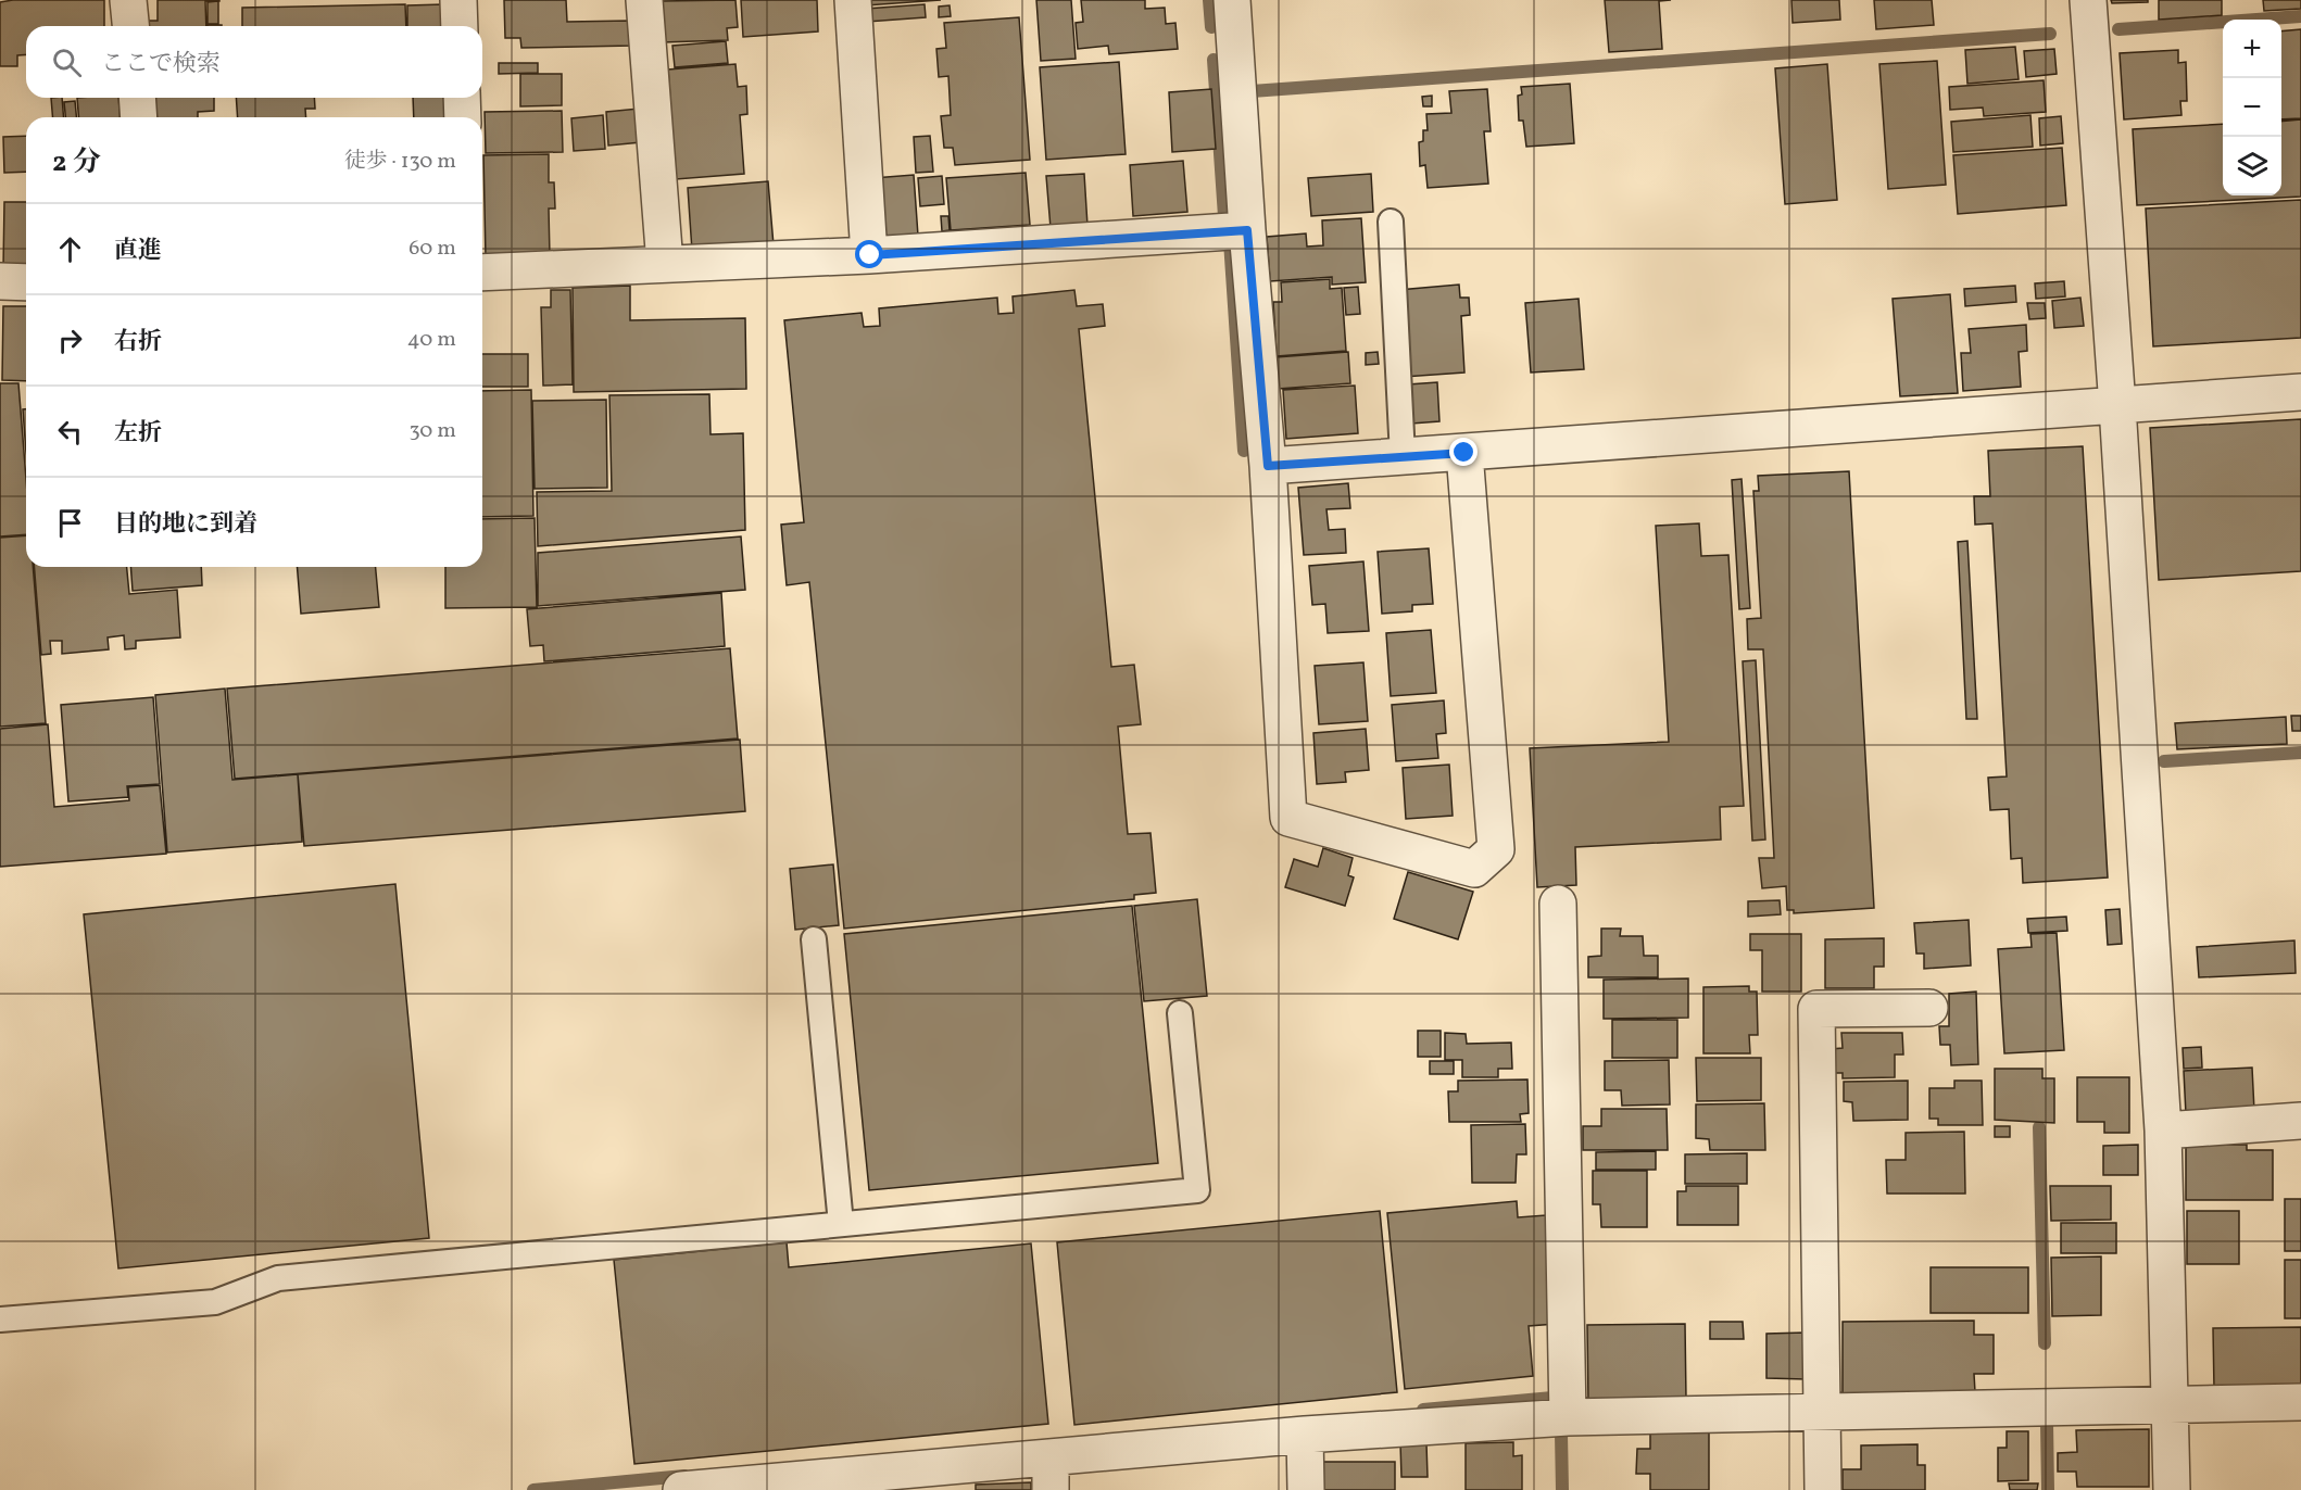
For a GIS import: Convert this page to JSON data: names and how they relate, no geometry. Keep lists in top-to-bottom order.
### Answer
{
  "page": {
    "map_buttons": ["+", "−"],
    "search": "ここで検索",
    "heading": ["2 分", "徒歩 · 130 m"],
    "list": [
      ["直進", "60 m"],
      ["右折", "40 m"],
      ["左折", "30 m"],
      "目的地に到着"
    ]
  }
}
